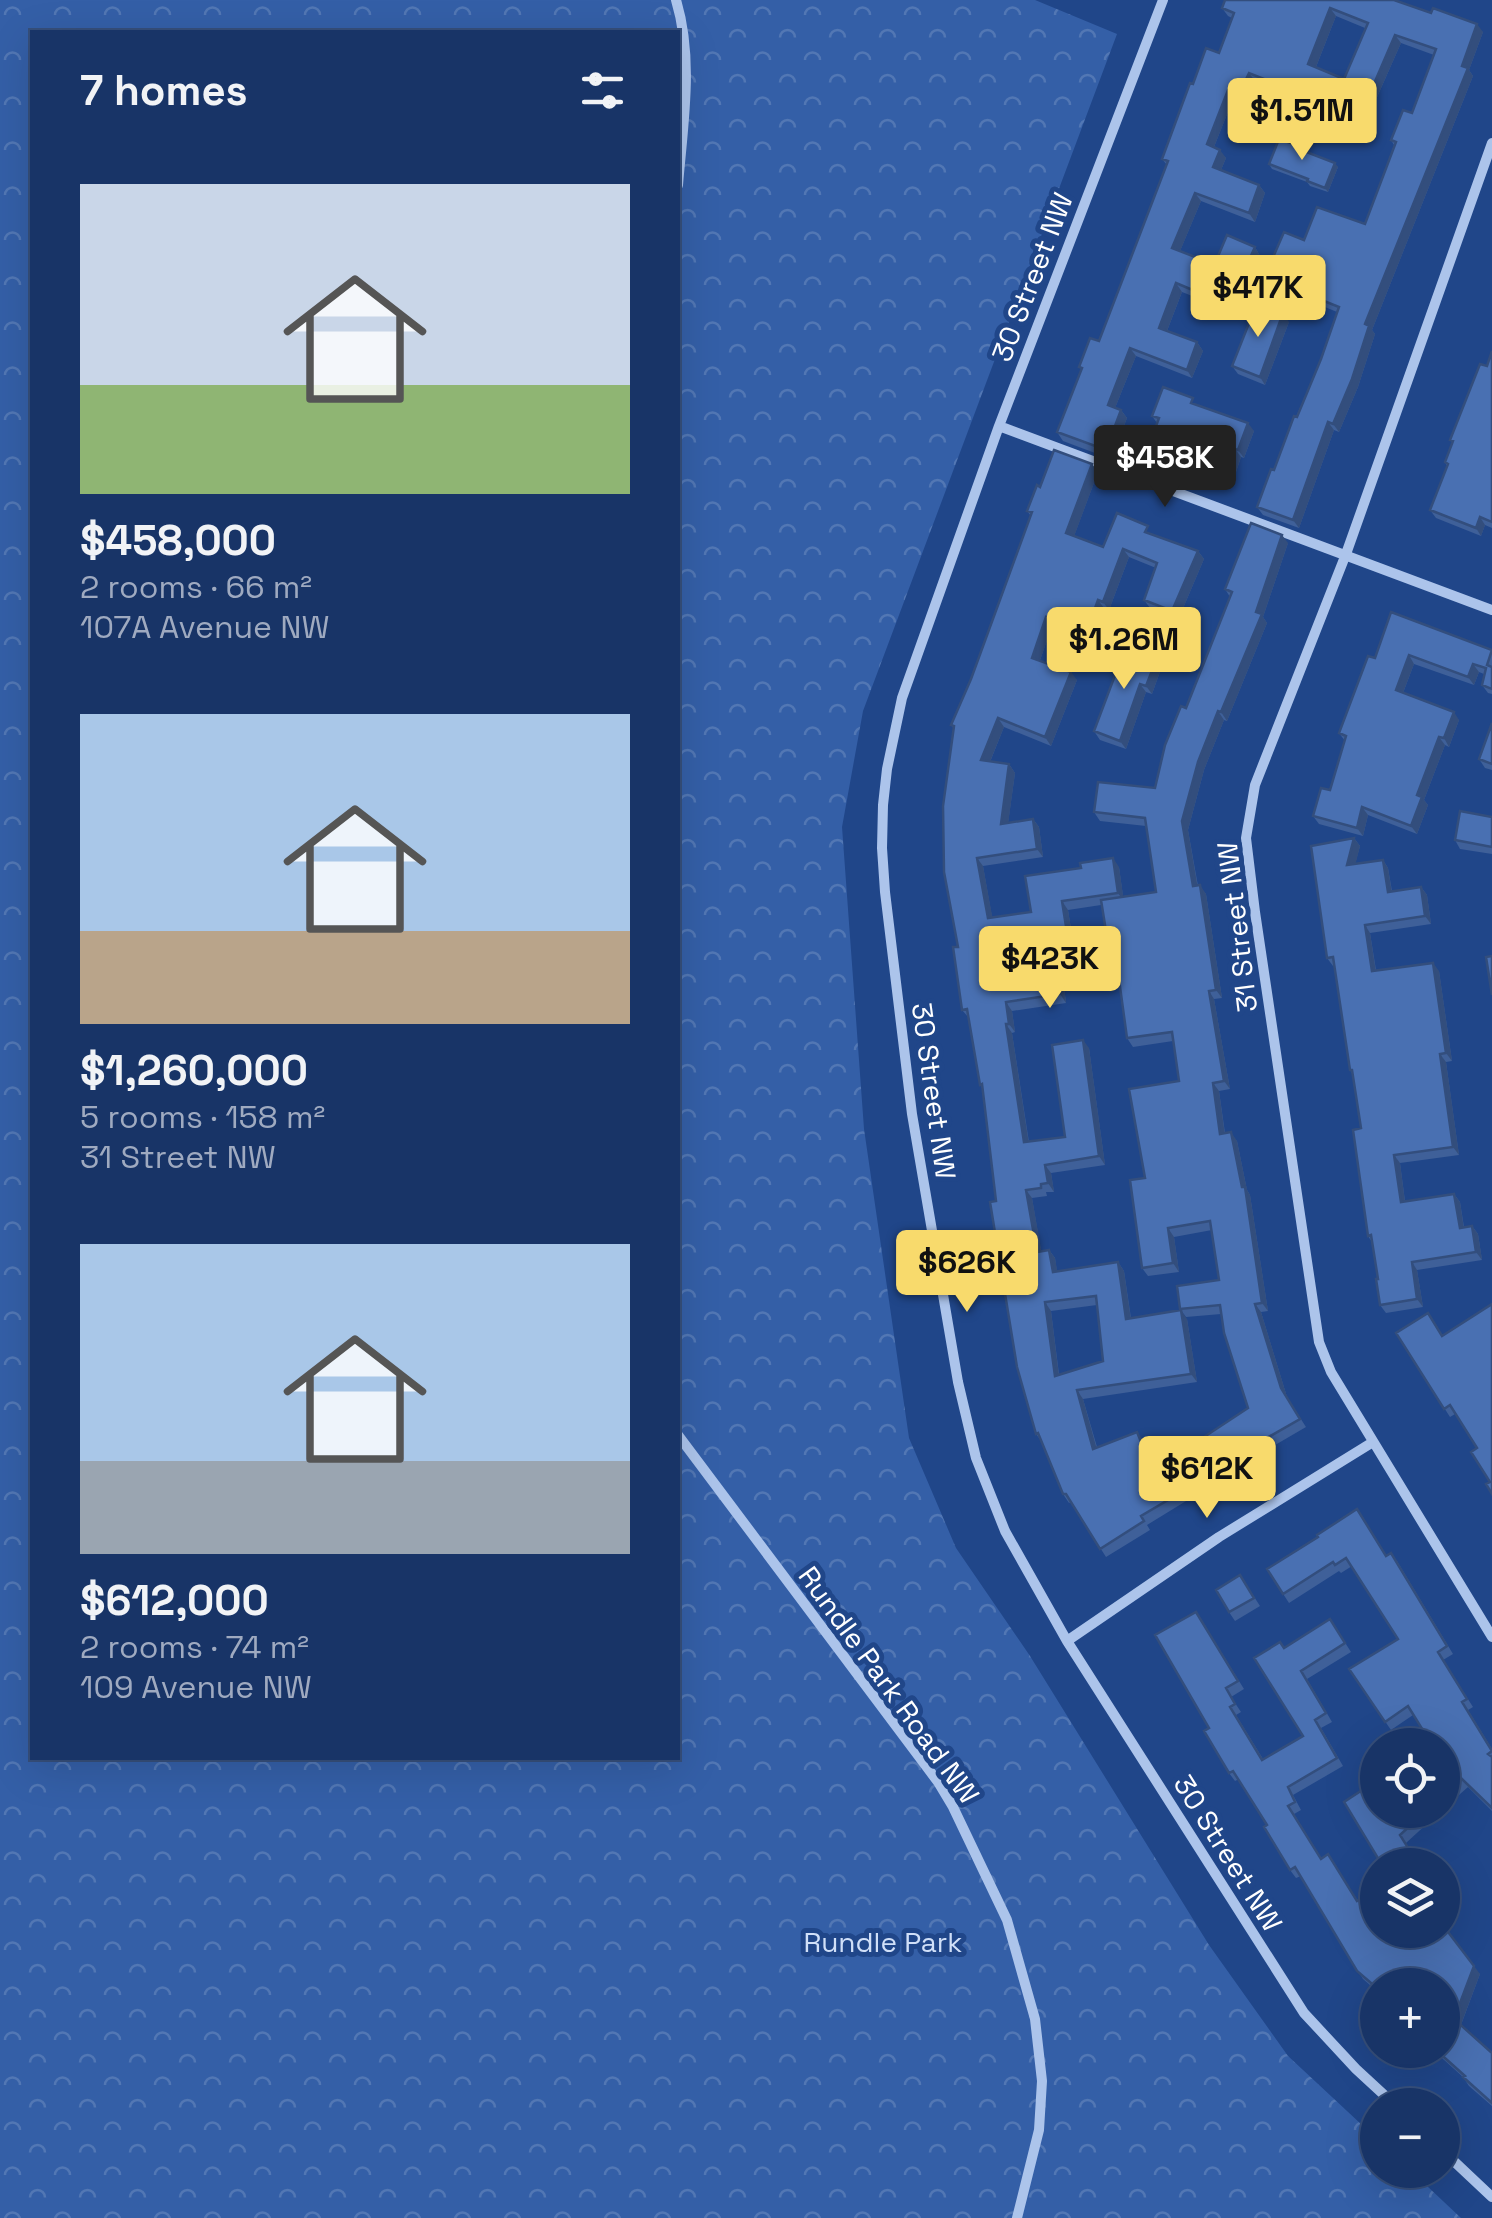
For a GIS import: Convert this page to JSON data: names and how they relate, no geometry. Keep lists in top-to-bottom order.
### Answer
{
  "streets": {
    "street": ["30 Street NW", "31 Street NW", "Rundle Park Road NW"]
  },
  "parks": ["Rundle Park"],
  "page": {
    "heading": "7 homes",
    "price": [
      "$1.51M",
      "$417K",
      "$458K",
      "$1.26M",
      "$423K",
      "$626K",
      "$612K"
    ],
    "list": [
      {
        "name": "$458,000",
        "note": "2 rooms · 66 m² · 107A Avenue NW"
      },
      {
        "name": "$1,260,000",
        "note": "5 rooms · 158 m² · 31 Street NW"
      },
      {
        "name": "$612,000",
        "note": "2 rooms · 74 m² · 109 Avenue NW"
      }
    ],
    "map_buttons": ["+", "−"]
  }
}
